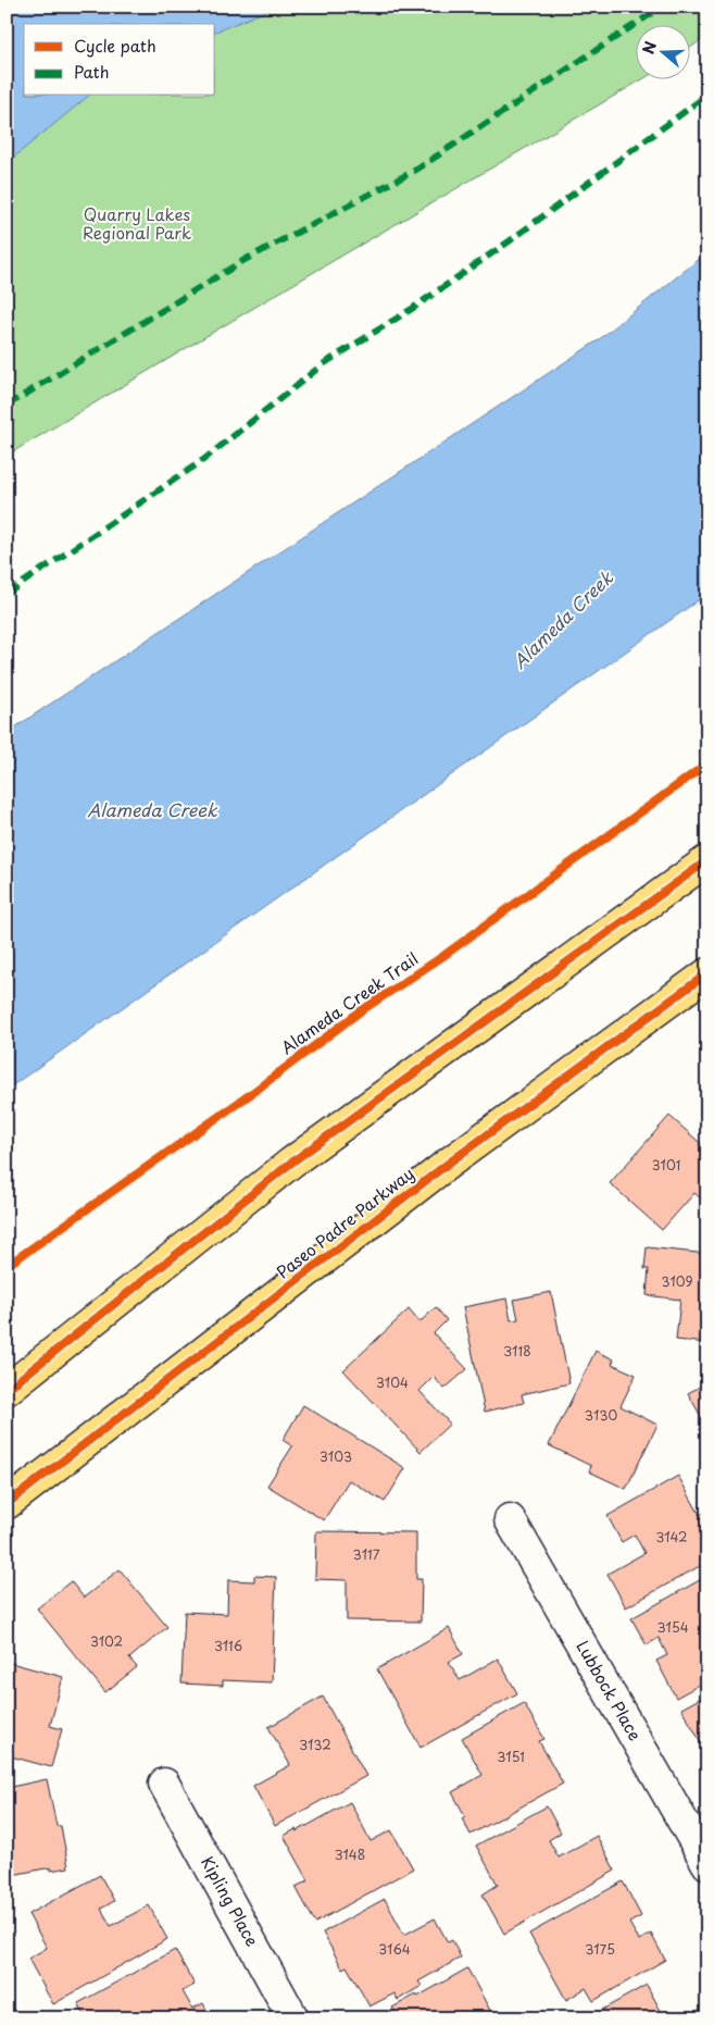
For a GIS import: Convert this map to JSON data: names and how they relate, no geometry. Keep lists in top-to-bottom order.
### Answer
{
  "streets": {
    "main road": ["Paseo Padre Parkway"],
    "street": ["Lubbock Place", "Kipling Place"],
    "cycle path": ["Alameda Creek Trail"]
  },
  "water": ["Alameda Creek"],
  "parks": ["Quarry Lakes Regional Park"],
  "house_numbers": [
    "3101",
    "3109",
    "3118",
    "3104",
    "3130",
    "3103",
    "3142",
    "3117",
    "3154",
    "3102",
    "3116",
    "3132",
    "3151",
    "3148",
    "3164",
    "3175"
  ],
  "legend": ["Cycle path", "Path"],
  "north": "left"
}
